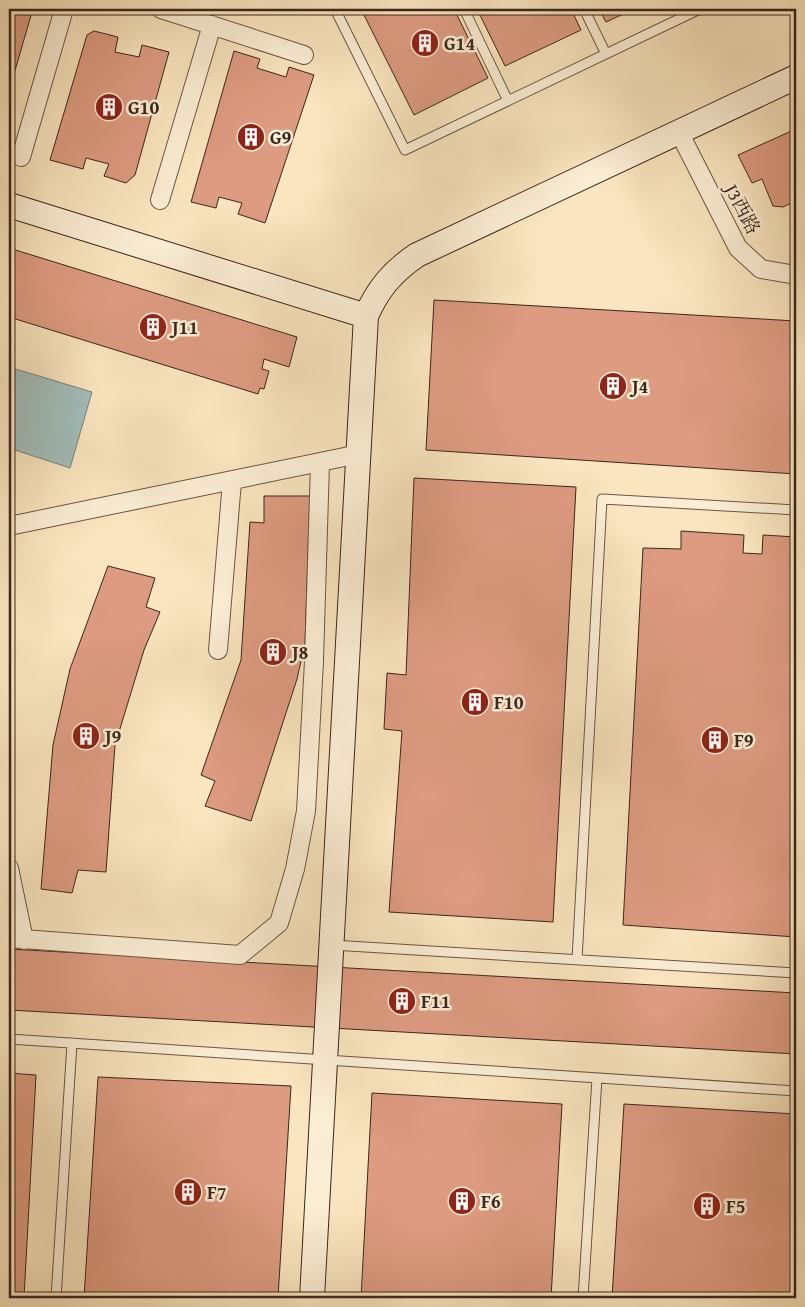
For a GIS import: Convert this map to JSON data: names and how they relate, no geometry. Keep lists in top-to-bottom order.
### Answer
{
  "streets": {
    "street": ["J3西路"]
  },
  "places": {
    "building": [
      "G14",
      "G10",
      "G9",
      "J11",
      "J4",
      "J8",
      "F10",
      "J9",
      "F9",
      "F11",
      "F7",
      "F6",
      "F5"
    ]
  }
}
